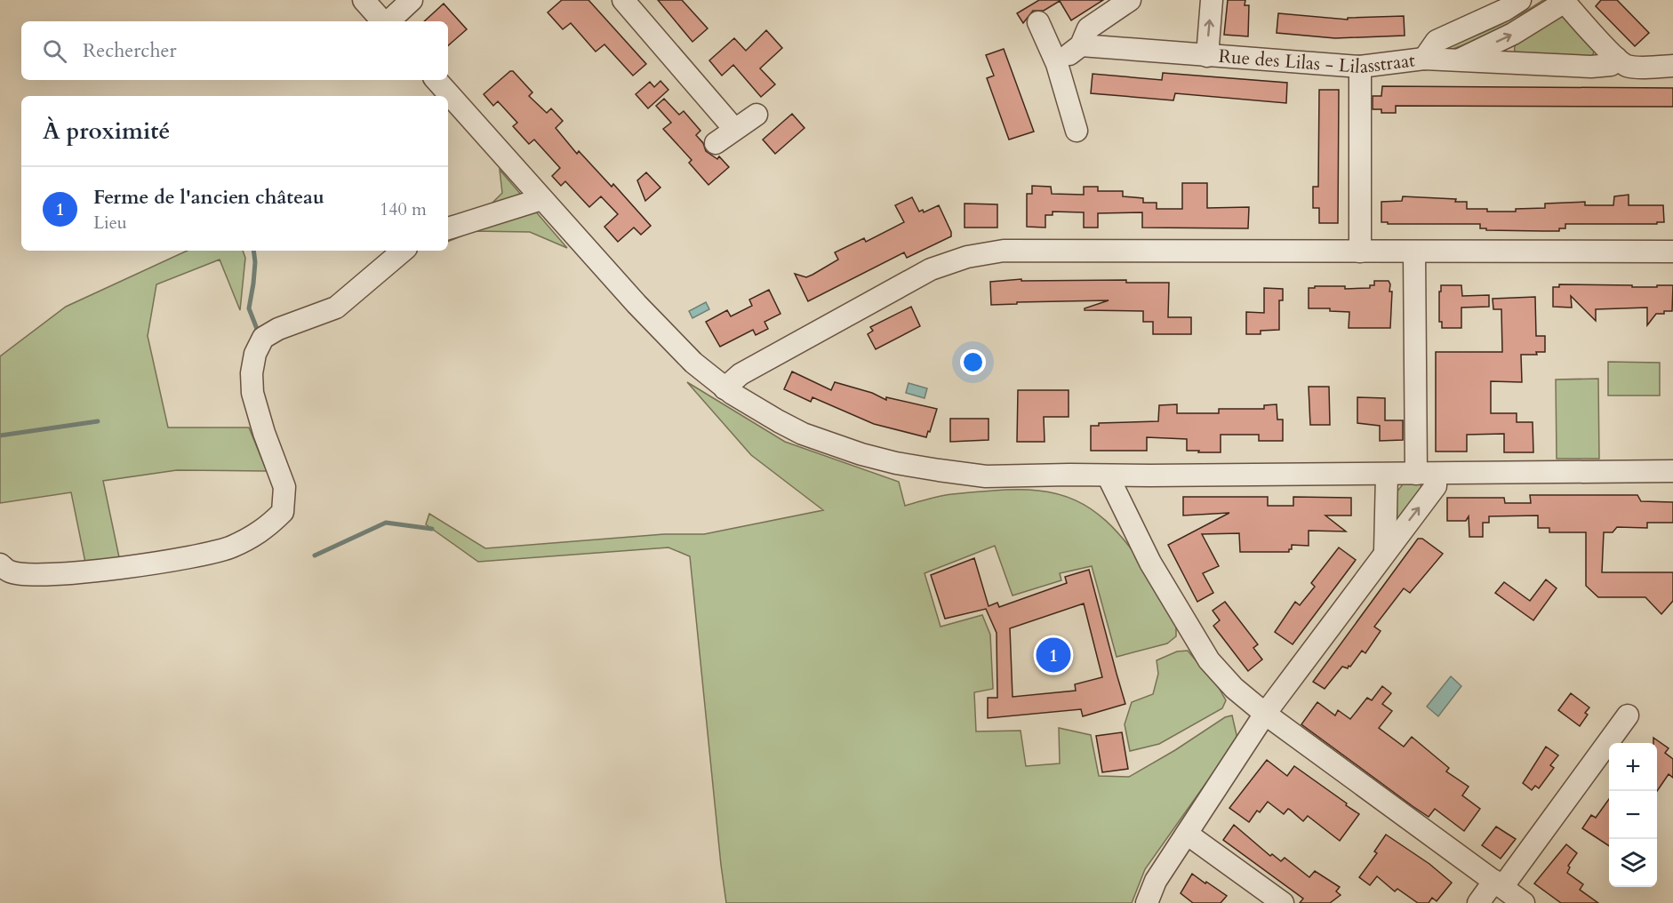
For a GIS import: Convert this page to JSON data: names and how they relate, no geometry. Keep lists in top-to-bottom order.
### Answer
{
  "streets": {
    "street": ["Rue des Lilas - Lilasstraat"]
  },
  "page": {
    "search": "Rechercher",
    "heading": "À proximité",
    "list": [
      {
        "mark": "1",
        "name": "Ferme de l'ancien château",
        "note": "Lieu",
        "value": "140 m"
      }
    ],
    "pins": "1",
    "map_buttons": ["+", "−"]
  }
}
